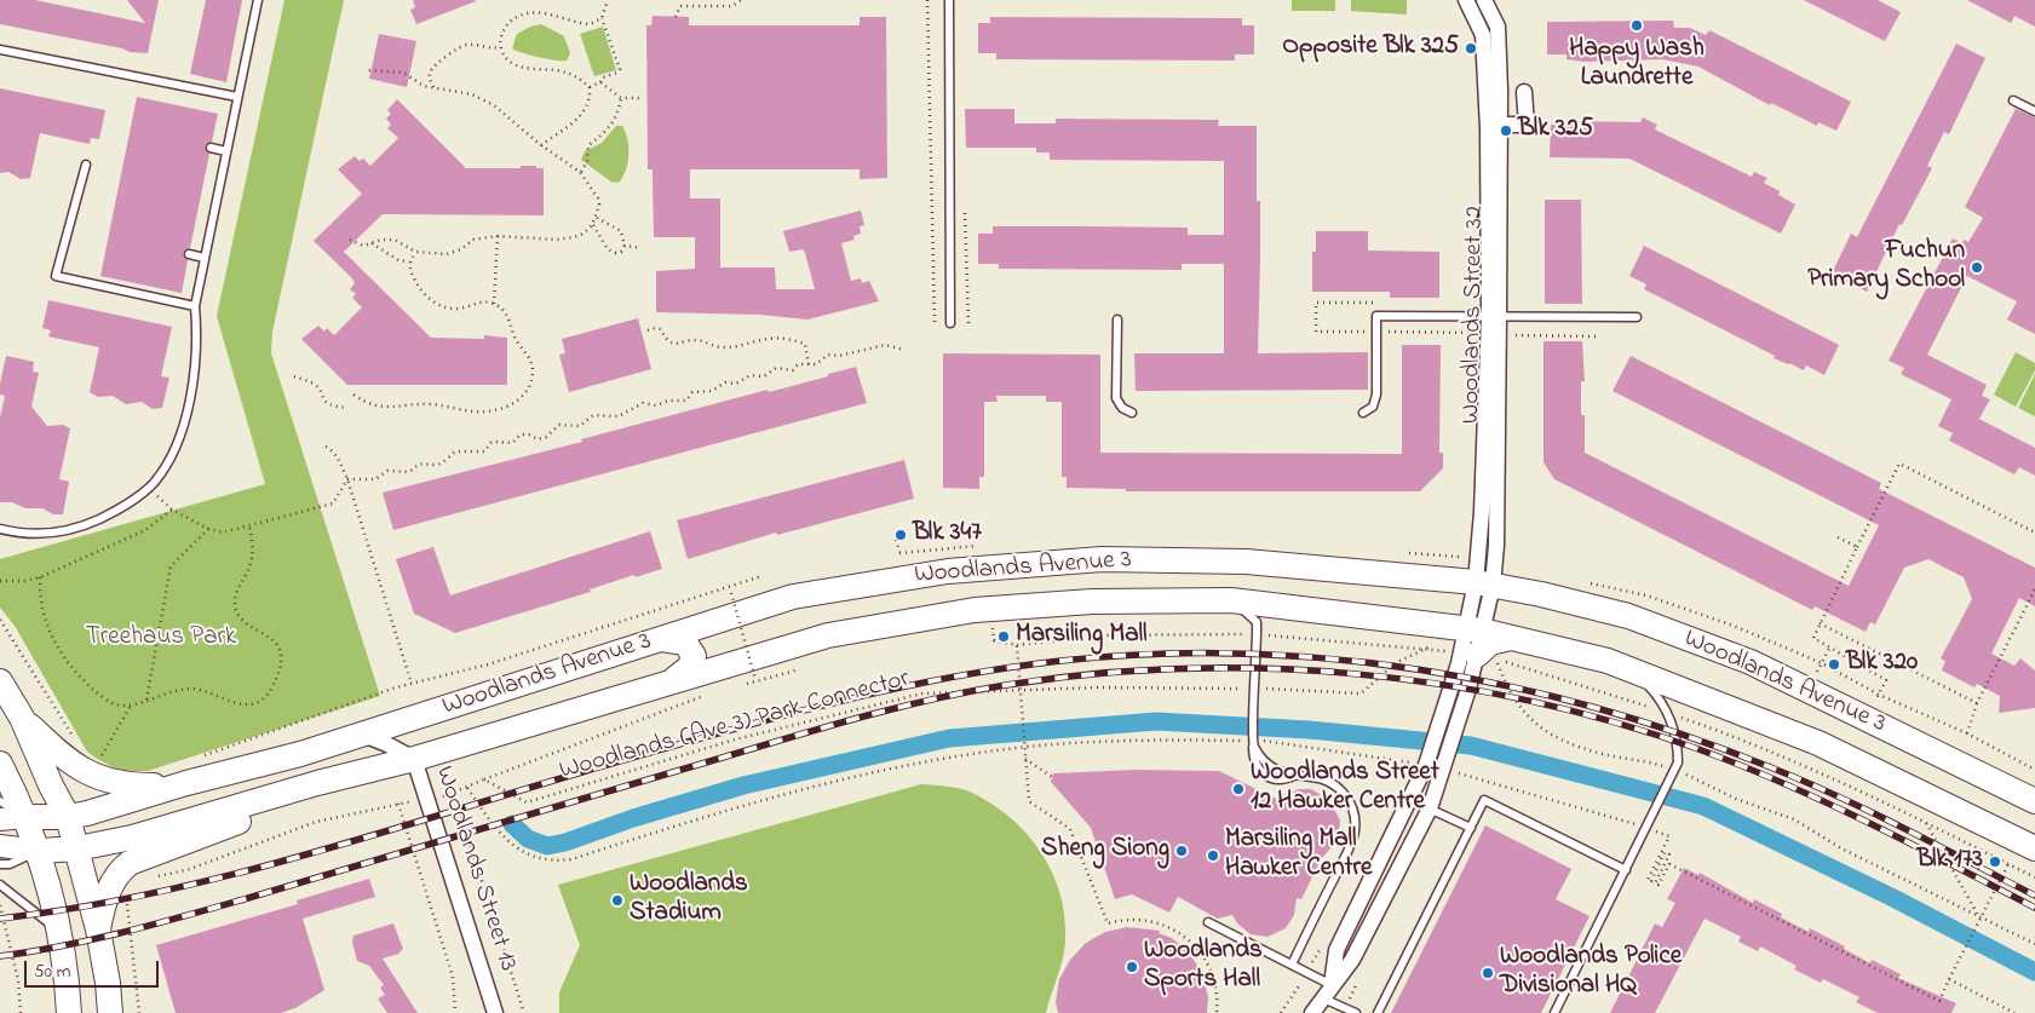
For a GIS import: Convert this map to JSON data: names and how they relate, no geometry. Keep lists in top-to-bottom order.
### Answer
{
  "streets": {
    "main road": ["Woodlands Avenue 3"],
    "street": ["Woodlands Street 32", "Woodlands Street 13"],
    "path": ["Woodlands (Ave 3) Park Connector"]
  },
  "crossings": [
    ["Woodlands Street 32", "Woodlands Avenue 3"],
    ["Woodlands Avenue 3", "Woodlands Street 13"]
  ],
  "parks": ["Treehaus Park"],
  "places": [
    "Happy Wash Laundrette",
    "Opposite Blk 325",
    "Blk 325",
    "Fuchun Primary School",
    "Blk 347",
    "Marsiling Mall",
    "Blk 320",
    "Woodlands Street 12 Hawker Centre",
    "Sheng Siong",
    "Marsiling Mall Hawker Centre",
    "Blk 173",
    "Woodlands Stadium",
    "Woodlands Sports Hall",
    "Woodlands Police Divisional HQ"
  ],
  "scale_bar": "50 m"
}
